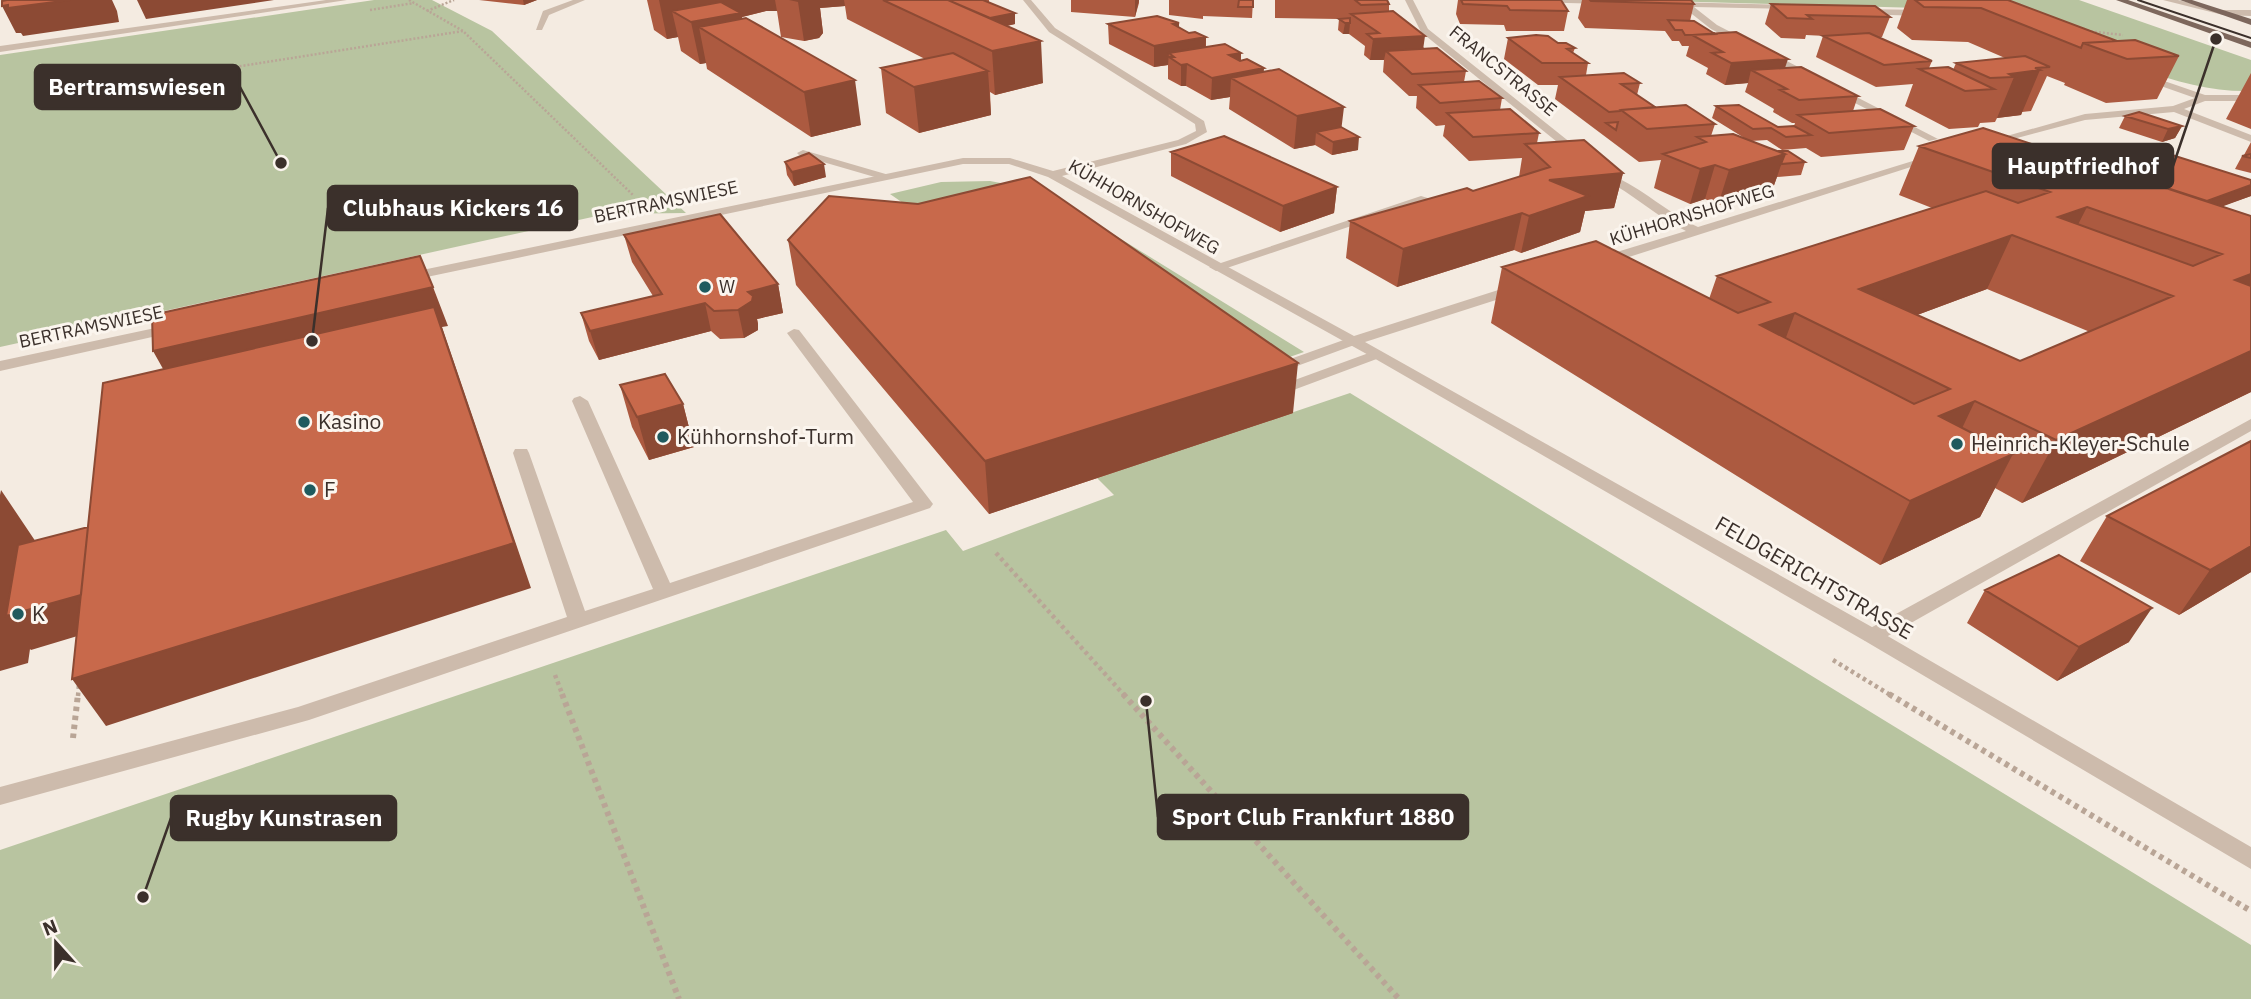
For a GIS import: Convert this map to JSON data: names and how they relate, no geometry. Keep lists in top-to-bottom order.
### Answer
{
  "streets": {
    "street": [
      "FRANCSTRASSE",
      "BERTRAMSWIESE",
      "KÜHHORNSHOFWEG",
      "FELDGERICHTSTRASSE"
    ]
  },
  "crossings": [
    ["FRANCSTRASSE", "KÜHHORNSHOFWEG"],
    ["BERTRAMSWIESE", "KÜHHORNSHOFWEG"],
    ["KÜHHORNSHOFWEG", "FELDGERICHTSTRASSE"]
  ],
  "places": [
    "Hauptfriedhof",
    "Bertramswiesen",
    "W",
    "Clubhaus Kickers 16",
    "Kasino",
    "Kühhornshof-Turm",
    "Heinrich-Kleyer-Schule",
    "F",
    "K",
    "Sport Club Frankfurt 1880",
    "Rugby Kunstrasen"
  ],
  "north": "top"
}
